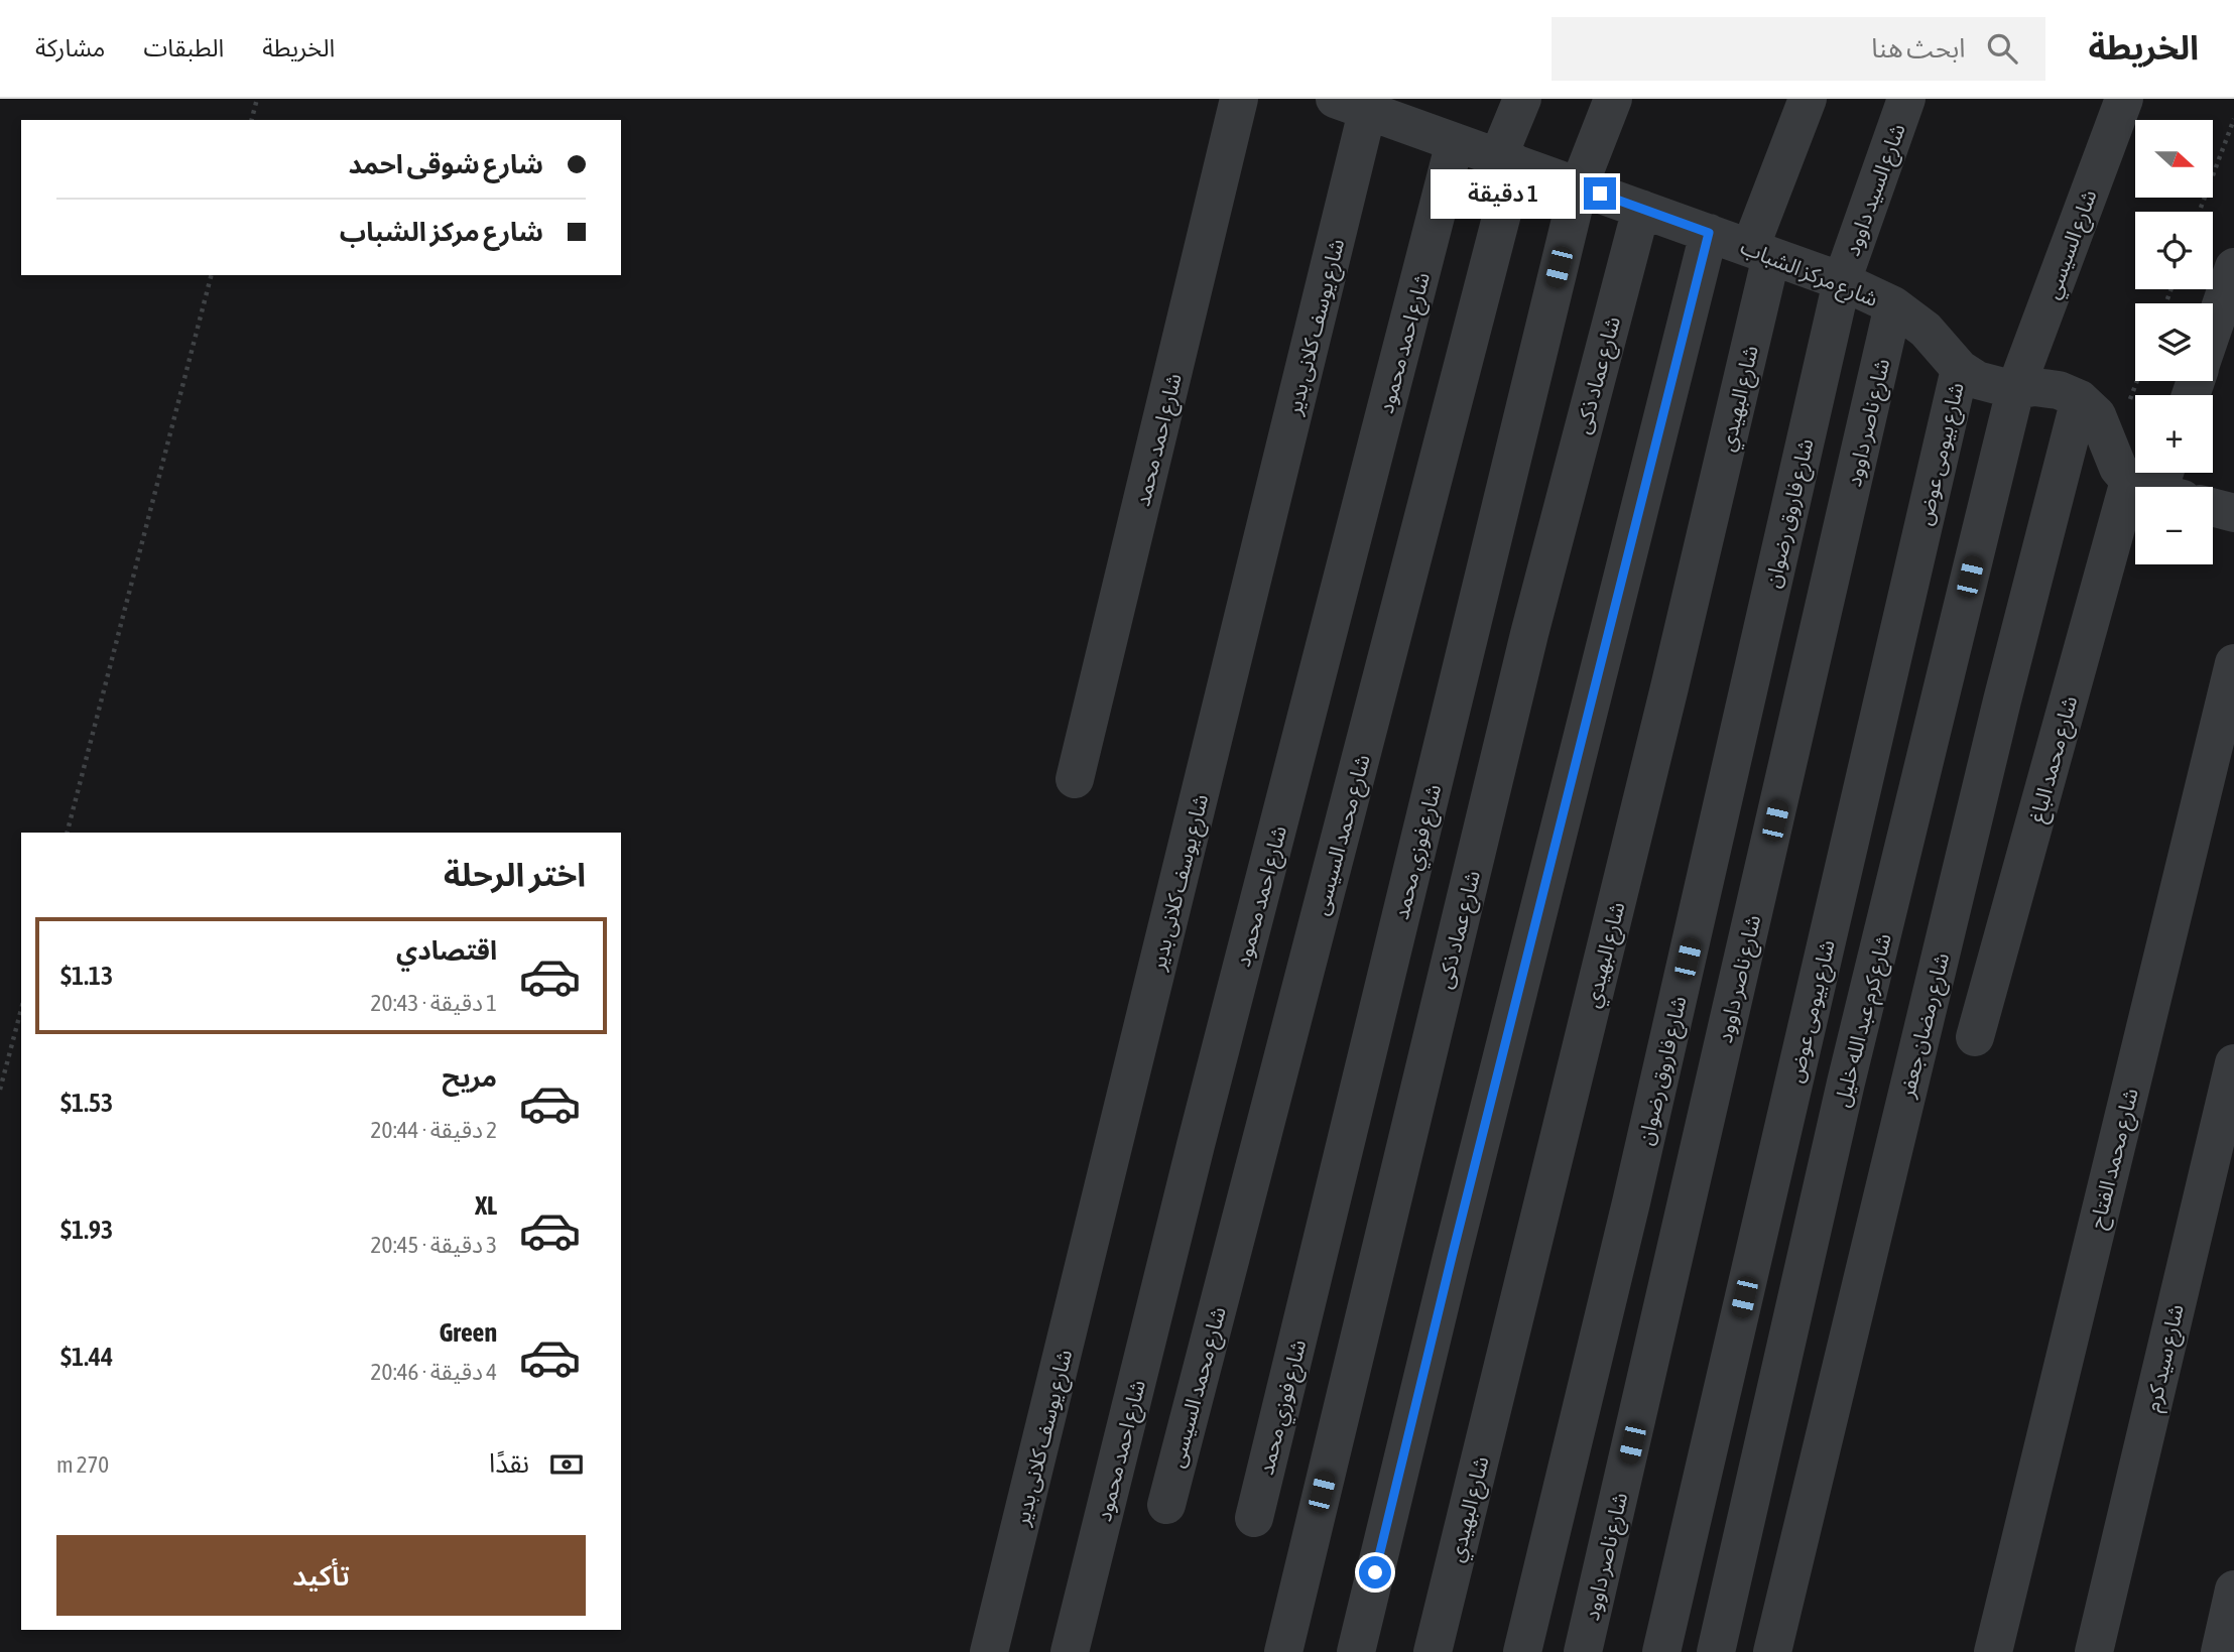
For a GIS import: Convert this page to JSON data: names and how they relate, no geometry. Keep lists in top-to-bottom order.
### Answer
{
  "streets": {
    "street": [
      "شارع السيد داوود",
      "شارع السيسي",
      "شارع مركز الشباب",
      "شارع يوسف كلانى بدير",
      "شارع احمد محمود",
      "شارع عماد ذكى",
      "شارع البهيدي",
      "شارع ناصر داوود",
      "شارع احمد محمد",
      "شارع بيومى عوض",
      "شارع فاروق رضوان",
      "شارع محمد الباغ",
      "شارع محمد السيسى",
      "شارع فوزي محمد",
      "شارع كرم عبد الله خليل",
      "شارع رمضان جعفر",
      "شارع محمد الفتاح",
      "شارع سيد كرم"
    ]
  },
  "crossings": [
    ["شارع السيد داوود", "شارع مركز الشباب"],
    ["شارع السيد داوود", "شارع فاروق رضوان"],
    ["شارع السيسي", "شارع مركز الشباب"],
    ["شارع السيسي", "شارع كرم عبد الله خليل"],
    ["شارع مركز الشباب", "شارع يوسف كلانى بدير"],
    ["شارع مركز الشباب", "شارع احمد محمود"],
    ["شارع مركز الشباب", "شارع عماد ذكى"],
    ["شارع مركز الشباب", "شارع البهيدي"],
    ["شارع مركز الشباب", "شارع ناصر داوود"],
    ["شارع مركز الشباب", "شارع بيومى عوض"],
    ["شارع مركز الشباب", "شارع فاروق رضوان"],
    ["شارع مركز الشباب", "شارع محمد السيسى"],
    ["شارع مركز الشباب", "شارع فوزي محمد"],
    ["شارع مركز الشباب", "شارع كرم عبد الله خليل"],
    ["شارع مركز الشباب", "شارع رمضان جعفر"]
  ],
  "north": "right",
  "page": {
    "header": "الخريطة",
    "search": "ابحث هنا",
    "nav": ["الخريطة", "الطبقات", "مشاركة"],
    "map_buttons": ["+", "−"],
    "banner": ["شارع شوقى احمد", "شارع مركز الشباب"],
    "bubble": "1 دقيقة",
    "heading": "اختر الرحلة",
    "list": [
      {
        "name": "اقتصادي",
        "note": "1 دقيقة · 20:43",
        "value": "$1.13"
      },
      {
        "name": "مريح",
        "note": "2 دقيقة · 20:44",
        "value": "$1.53"
      },
      {
        "name": "XL",
        "note": "3 دقيقة · 20:45",
        "value": "$1.93"
      },
      {
        "name": "Green",
        "note": "4 دقيقة · 20:46",
        "value": "$1.44"
      }
    ],
    "pay": ["نقدًا", "270 m"],
    "buttons": "تأكيد"
  }
}
